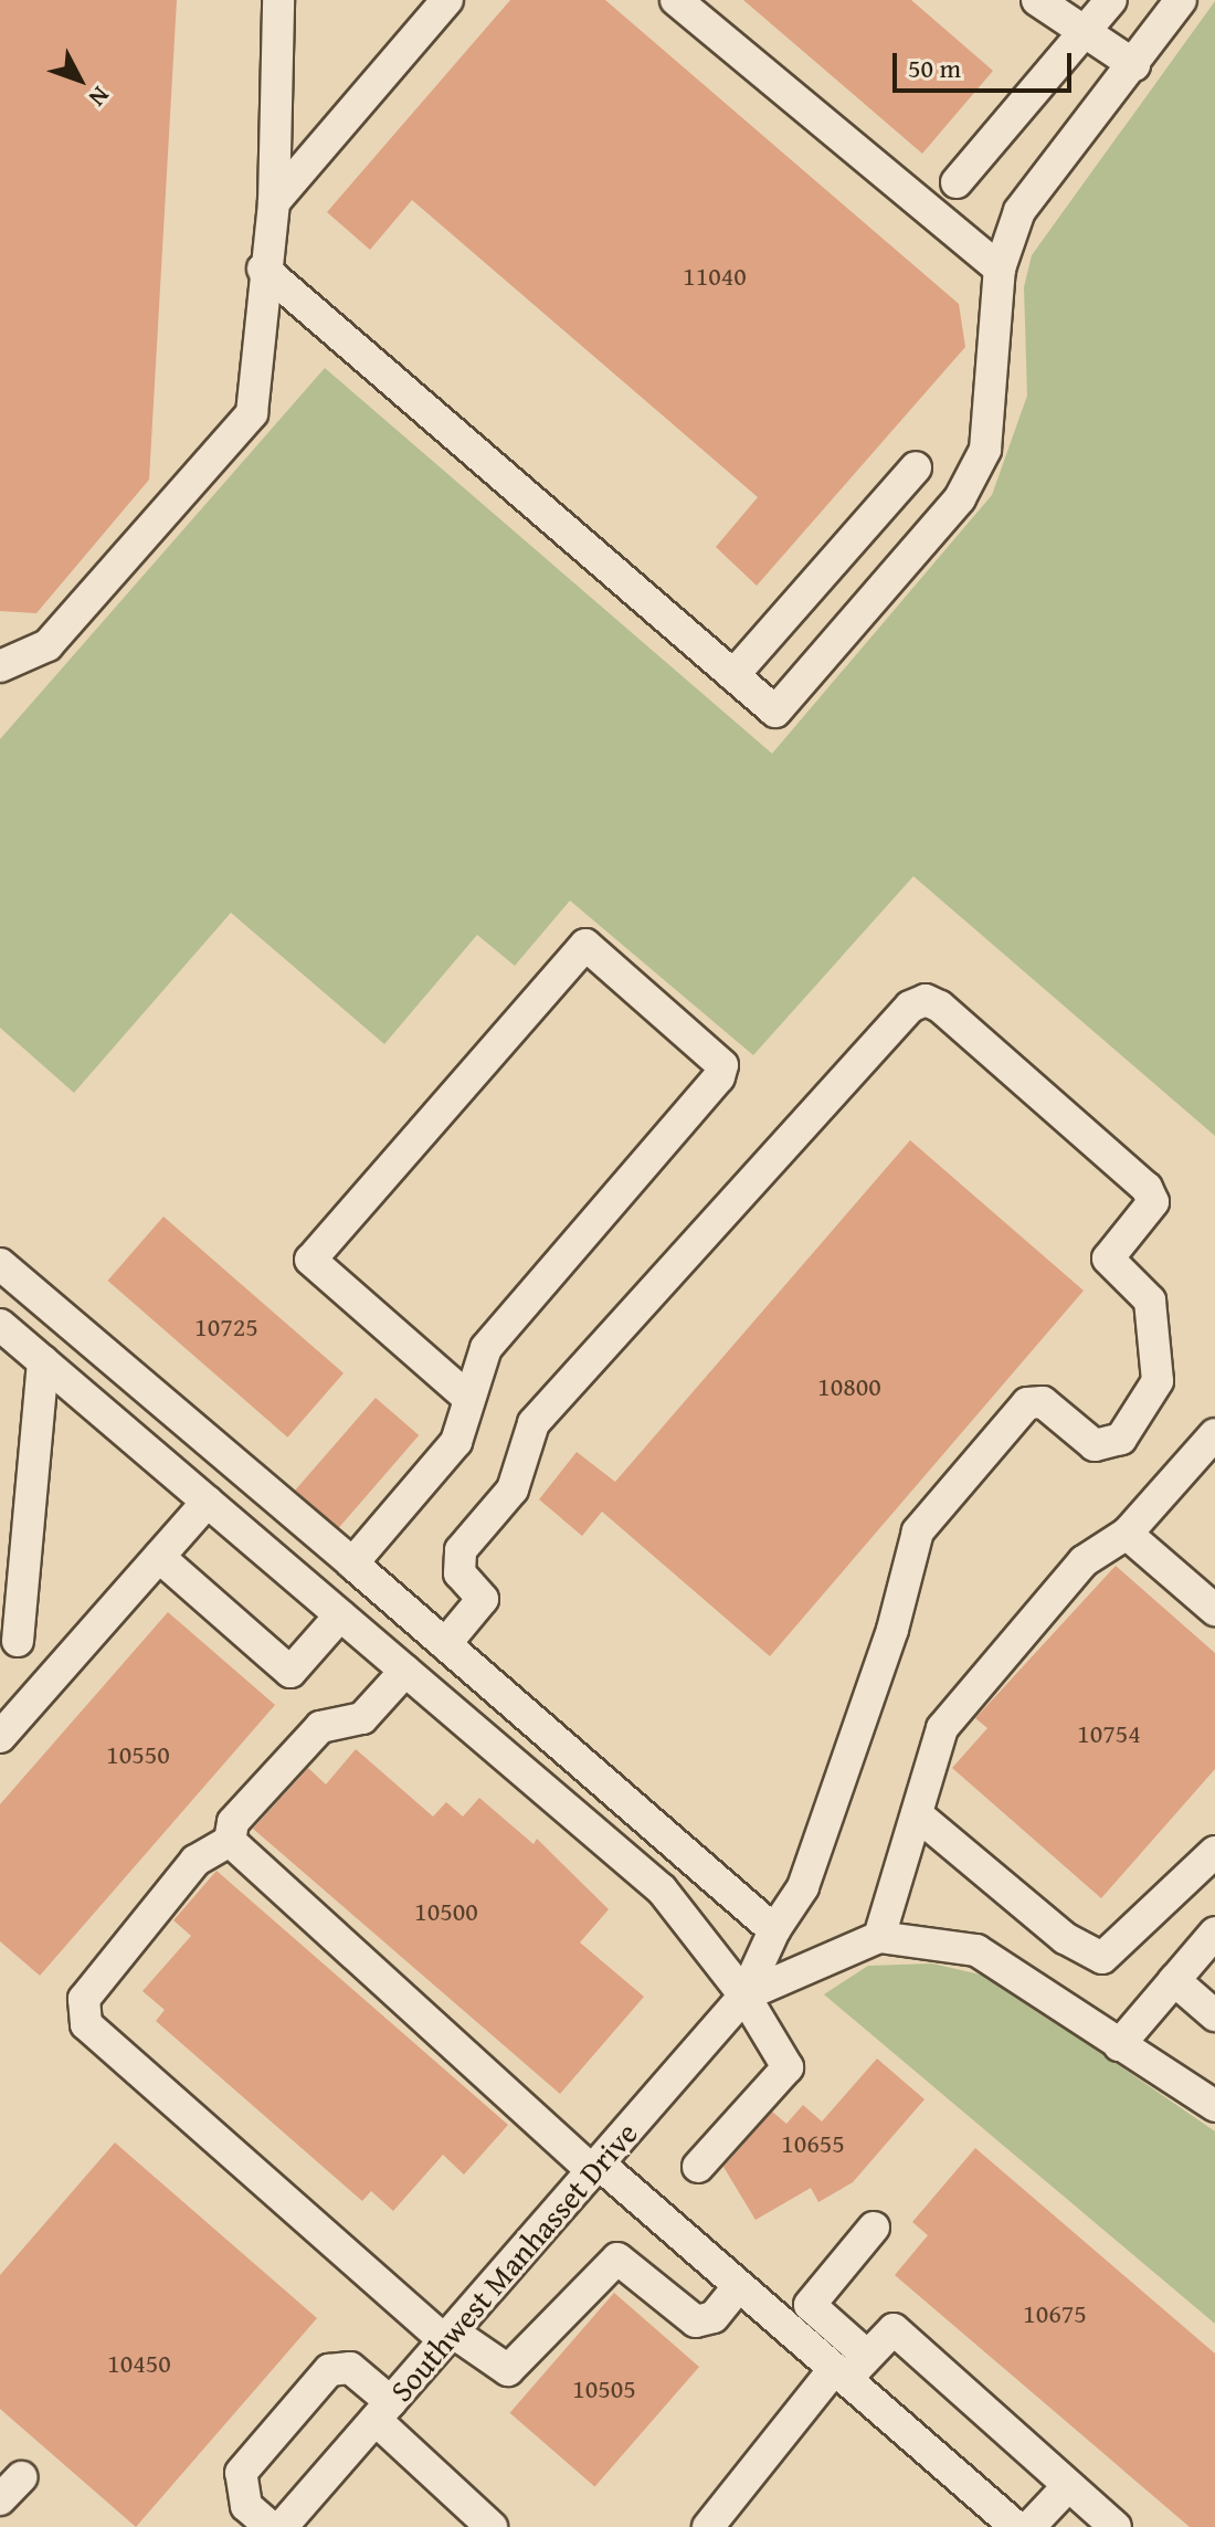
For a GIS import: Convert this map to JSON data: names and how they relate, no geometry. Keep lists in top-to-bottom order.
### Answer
{
  "streets": {
    "street": ["Southwest Manhasset Drive"]
  },
  "house_numbers": [
    "11040",
    "10725",
    "10800",
    "10754",
    "10550",
    "10500",
    "10655",
    "10675",
    "10450",
    "10505"
  ],
  "scale_bar": "50 m",
  "north": "bottom right"
}
